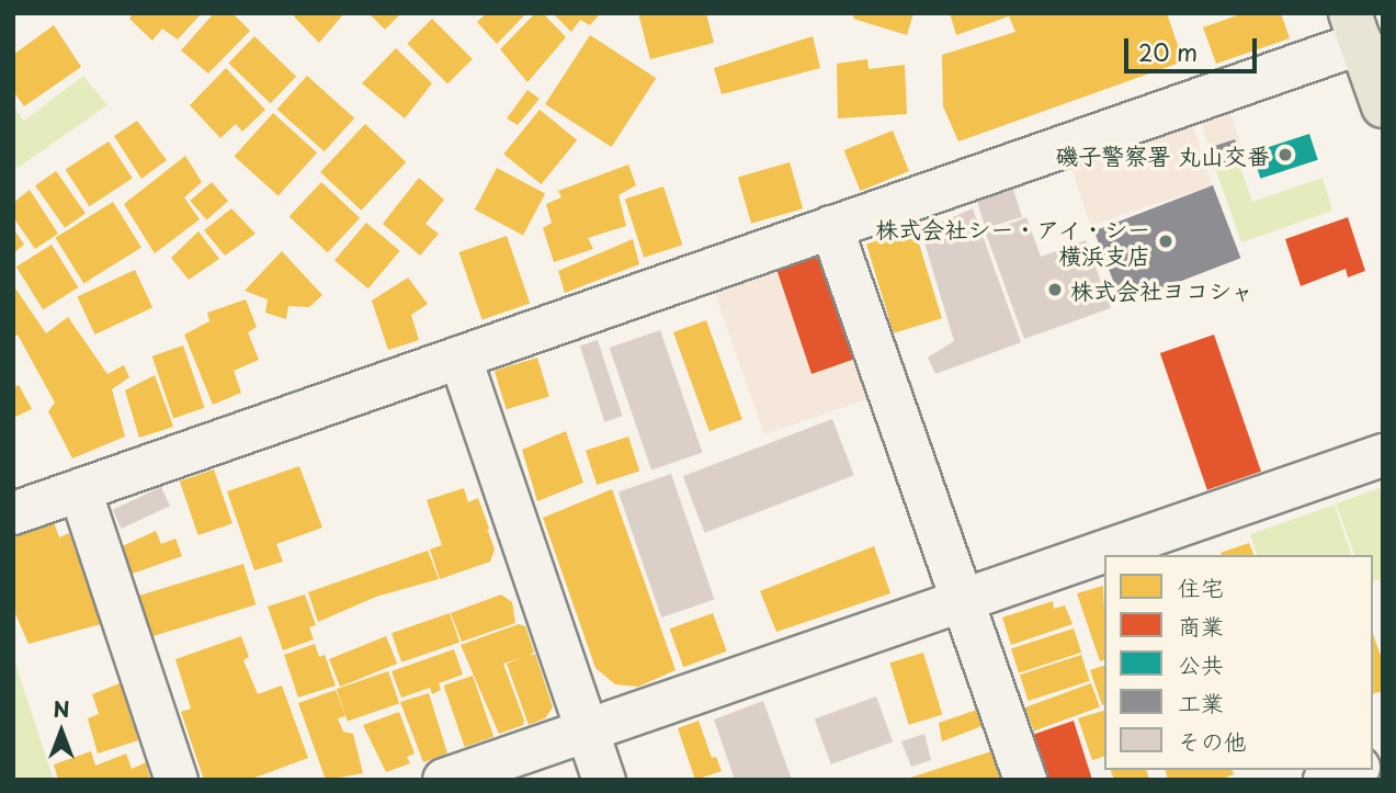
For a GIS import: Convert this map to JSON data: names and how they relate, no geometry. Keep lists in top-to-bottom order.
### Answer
{
  "places": ["磯子警察署 丸山交番", "株式会社シー・アイ・シー 横浜支店", "株式会社ヨコシャ"],
  "legend": [
    "住宅",
    "商業",
    "公共",
    "工業",
    "その他"
  ],
  "scale_bar": "20 m",
  "north": "top"
}
